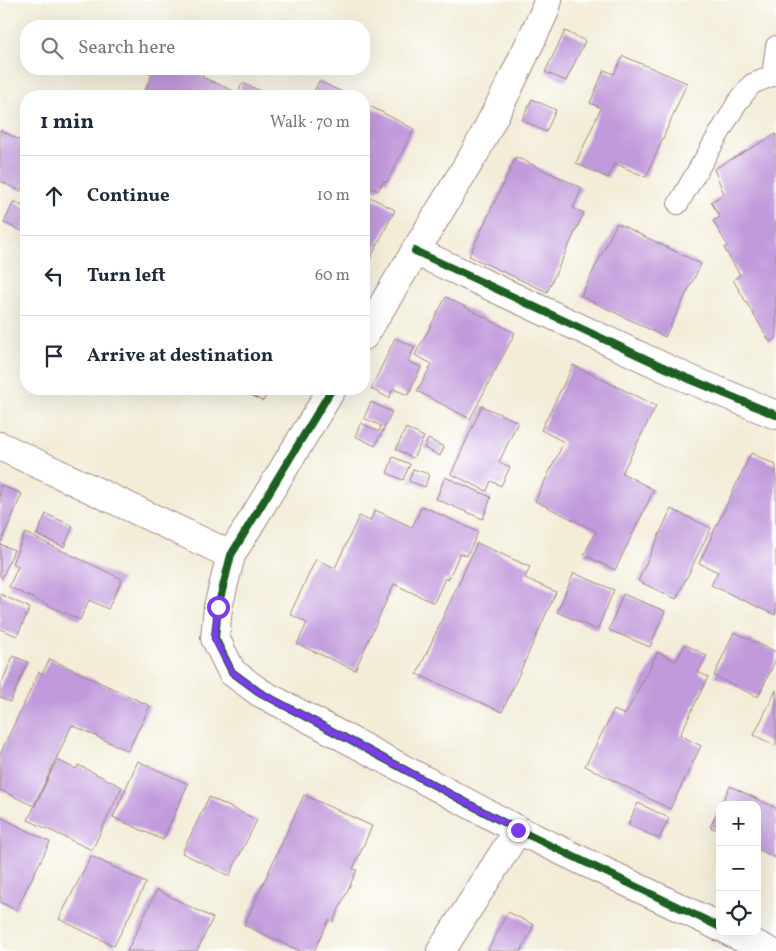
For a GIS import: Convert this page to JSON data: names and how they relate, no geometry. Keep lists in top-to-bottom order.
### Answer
{
  "page": {
    "search": "Search here",
    "heading": ["1 min", "Walk · 70 m"],
    "list": [
      ["Continue", "10 m"],
      ["Turn left", "60 m"],
      "Arrive at destination"
    ],
    "map_buttons": ["+", "−"]
  }
}
